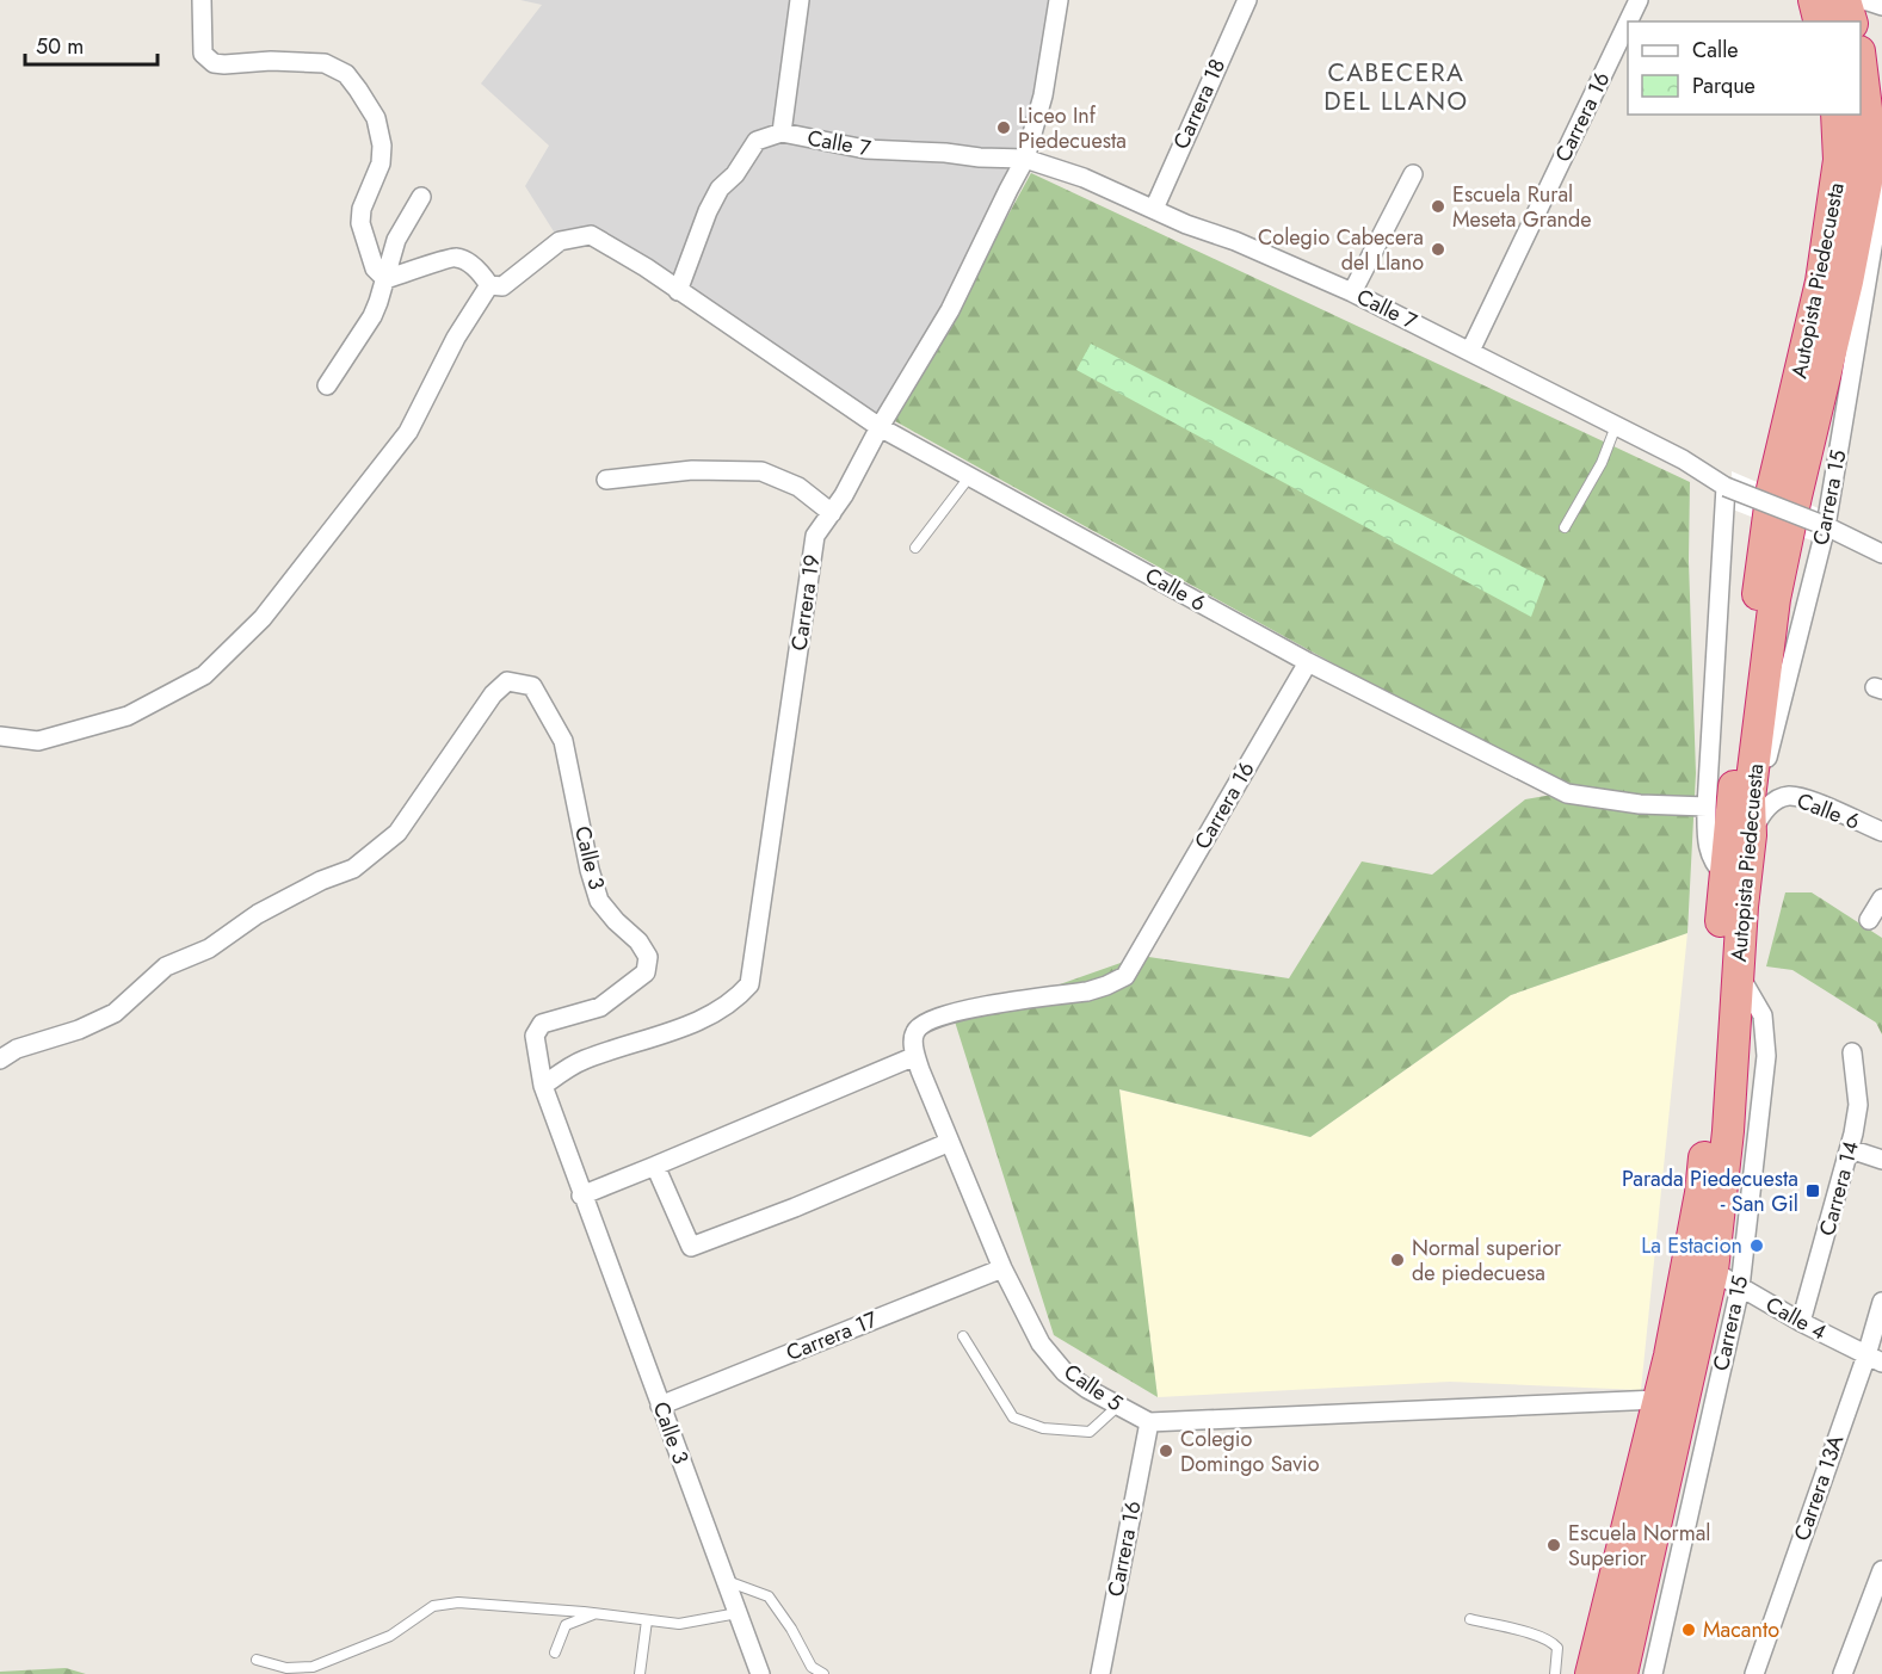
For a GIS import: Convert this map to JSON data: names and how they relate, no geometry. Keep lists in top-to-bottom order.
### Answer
{
  "streets": {
    "highway": ["Autopista Piedecuesta"],
    "street": [
      "Carrera 18",
      "Carrera 16",
      "Calle 7",
      "Carrera 15",
      "Calle 6",
      "Carrera 19",
      "Calle 3",
      "Carrera 14",
      "Calle 4",
      "Carrera 17",
      "Calle 5",
      "Carrera 13A"
    ]
  },
  "crossings": [
    ["Carrera 18", "Calle 7"],
    ["Carrera 16", "Calle 7"],
    ["Carrera 16", "Calle 6"],
    ["Carrera 16", "Calle 5"],
    ["Calle 7", "Carrera 15"],
    ["Calle 7", "Carrera 19"],
    ["Autopista Piedecuesta", "Carrera 15"],
    ["Autopista Piedecuesta", "Calle 6"],
    ["Autopista Piedecuesta", "Calle 4"],
    ["Autopista Piedecuesta", "Calle 5"],
    ["Carrera 15", "Calle 4"],
    ["Calle 6", "Carrera 19"],
    ["Carrera 19", "Calle 3"],
    ["Calle 3", "Carrera 17"],
    ["Carrera 14", "Calle 4"],
    ["Calle 4", "Carrera 13A"],
    ["Carrera 17", "Calle 5"]
  ],
  "districts": ["CABECERA DEL LLANO"],
  "places": {
    "other": [
      "Liceo Inf Piedecuesta",
      "Escuela Rural Meseta Grande",
      "Colegio Cabecera del Llano",
      "La Estacion",
      "Normal superior de piedecuesa",
      "Colegio Domingo Savio",
      "Escuela Normal Superior",
      "Macanto"
    ],
    "transit": ["Parada Piedecuesta - San Gil"]
  },
  "legend": ["Calle", "Parque"],
  "scale_bar": "50 m"
}
